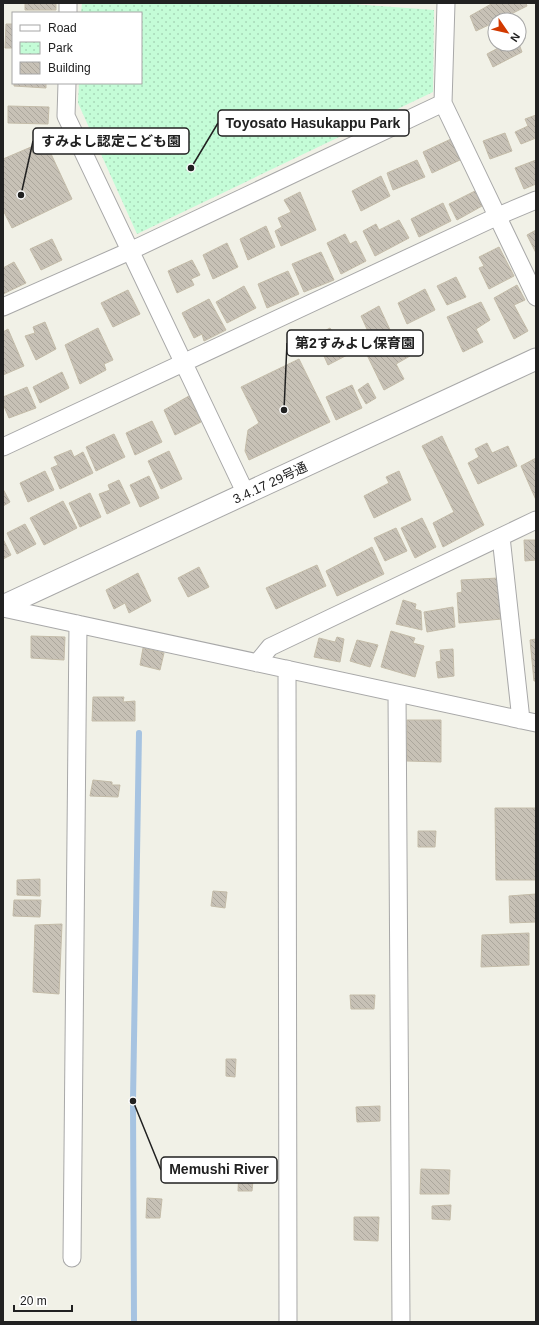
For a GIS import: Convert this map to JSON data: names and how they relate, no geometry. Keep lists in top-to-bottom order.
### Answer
{
  "streets": {
    "street": ["3.4.17 29号通"]
  },
  "places": [
    "Toyosato Hasukappu Park",
    "すみよし認定こども園",
    "第2すみよし保育園",
    "Memushi River"
  ],
  "legend": ["Road", "Park", "Building"],
  "scale_bar": "20 m",
  "north": "bottom right"
}
